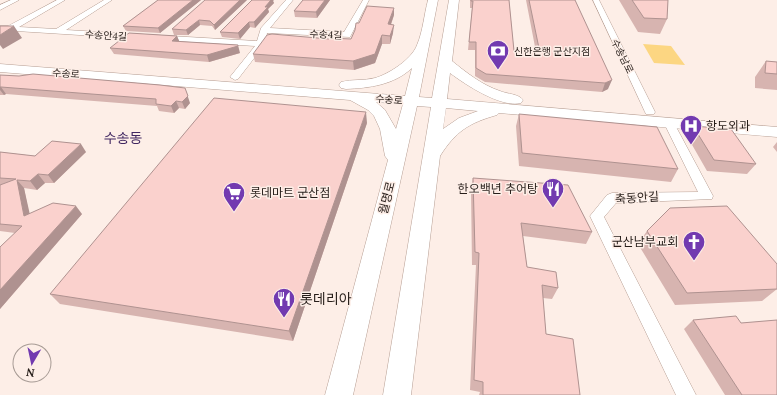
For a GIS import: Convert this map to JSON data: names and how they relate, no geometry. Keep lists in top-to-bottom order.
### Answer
{
  "streets": {
    "street": [
      "수송4길",
      "수송안4길",
      "수송남로",
      "수송로",
      "월명로",
      "축동안길"
    ]
  },
  "crossings": [
    ["수송남로", "수송로"],
    ["수송로", "월명로"],
    ["수송로", "축동안길"]
  ],
  "districts": ["수송동"],
  "places": {
    "bank": ["신한은행 군산지점"],
    "hospital": ["항도외과"],
    "restaurant": ["한오백년 추어탕", "롯데리아"],
    "supermarket": ["롯데마트 군산점"],
    "church": ["군산남부교회"]
  },
  "north": "bottom"
}
